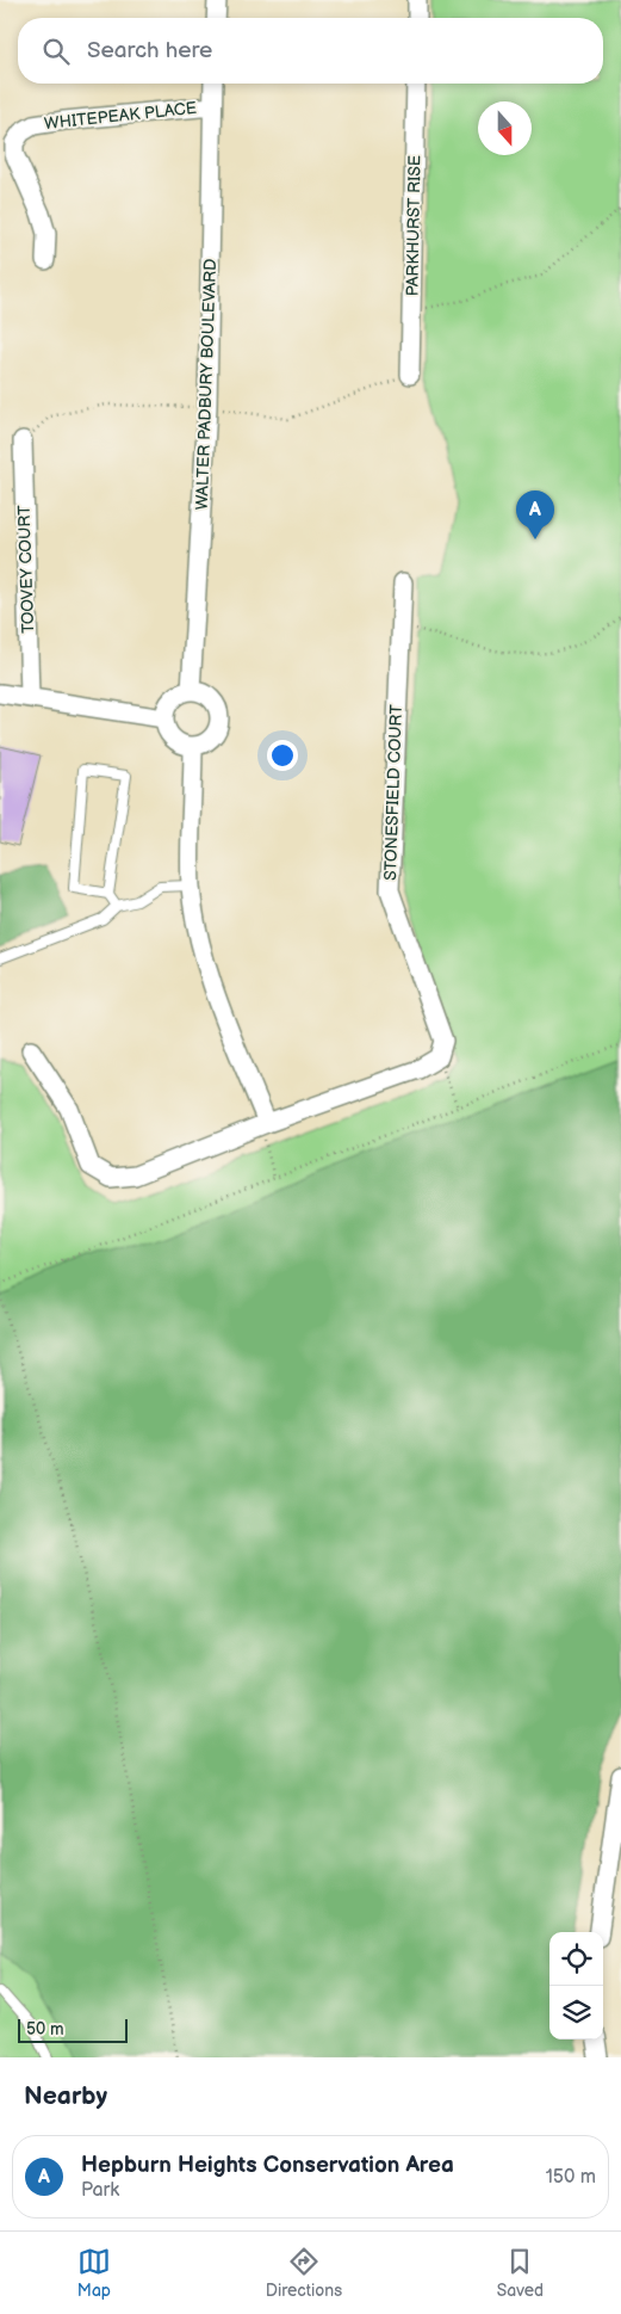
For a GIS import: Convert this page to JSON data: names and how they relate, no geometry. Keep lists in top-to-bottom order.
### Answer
{
  "streets": {
    "street": [
      "WHITEPEAK PLACE",
      "PARKHURST RISE",
      "WALTER PADBURY BOULEVARD",
      "TOOVEY COURT",
      "STONESFIELD COURT"
    ]
  },
  "crossings": [
    ["WHITEPEAK PLACE", "WALTER PADBURY BOULEVARD"]
  ],
  "scale_bar": "50 m",
  "north": "bottom",
  "page": {
    "search": "Search here",
    "pins": "A",
    "scale": "50 m",
    "heading": "Nearby",
    "list": [
      {
        "mark": "A",
        "name": "Hepburn Heights Conservation Area",
        "note": "Park",
        "value": "150 m"
      }
    ],
    "nav": ["Map", "Directions", "Saved"]
  }
}
